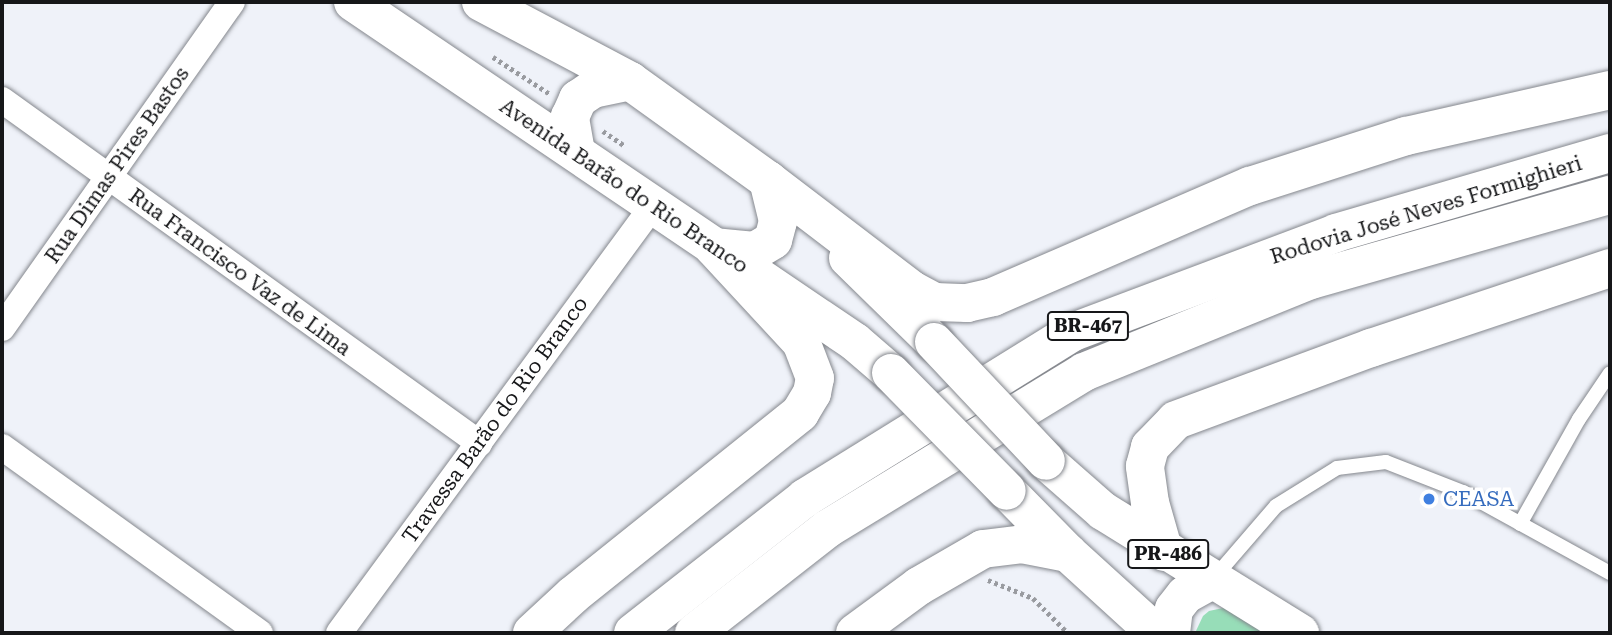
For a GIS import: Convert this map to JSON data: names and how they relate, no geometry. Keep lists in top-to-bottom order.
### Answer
{
  "streets": {
    "main road": [
      "Avenida Barão do Rio Branco",
      "Rodovia José Neves Formighieri",
      "BR-467",
      "PR-486"
    ],
    "street": ["Rua Dimas Pires Bastos", "Rua Francisco Vaz de Lima", "Travessa Barão do Rio Branco"]
  },
  "crossings": [
    ["Rua Dimas Pires Bastos", "Rua Francisco Vaz de Lima"],
    ["Avenida Barão do Rio Branco", "Travessa Barão do Rio Branco"],
    ["Avenida Barão do Rio Branco", "PR-486"],
    ["Rua Francisco Vaz de Lima", "Travessa Barão do Rio Branco"]
  ],
  "places": ["CEASA"]
}
